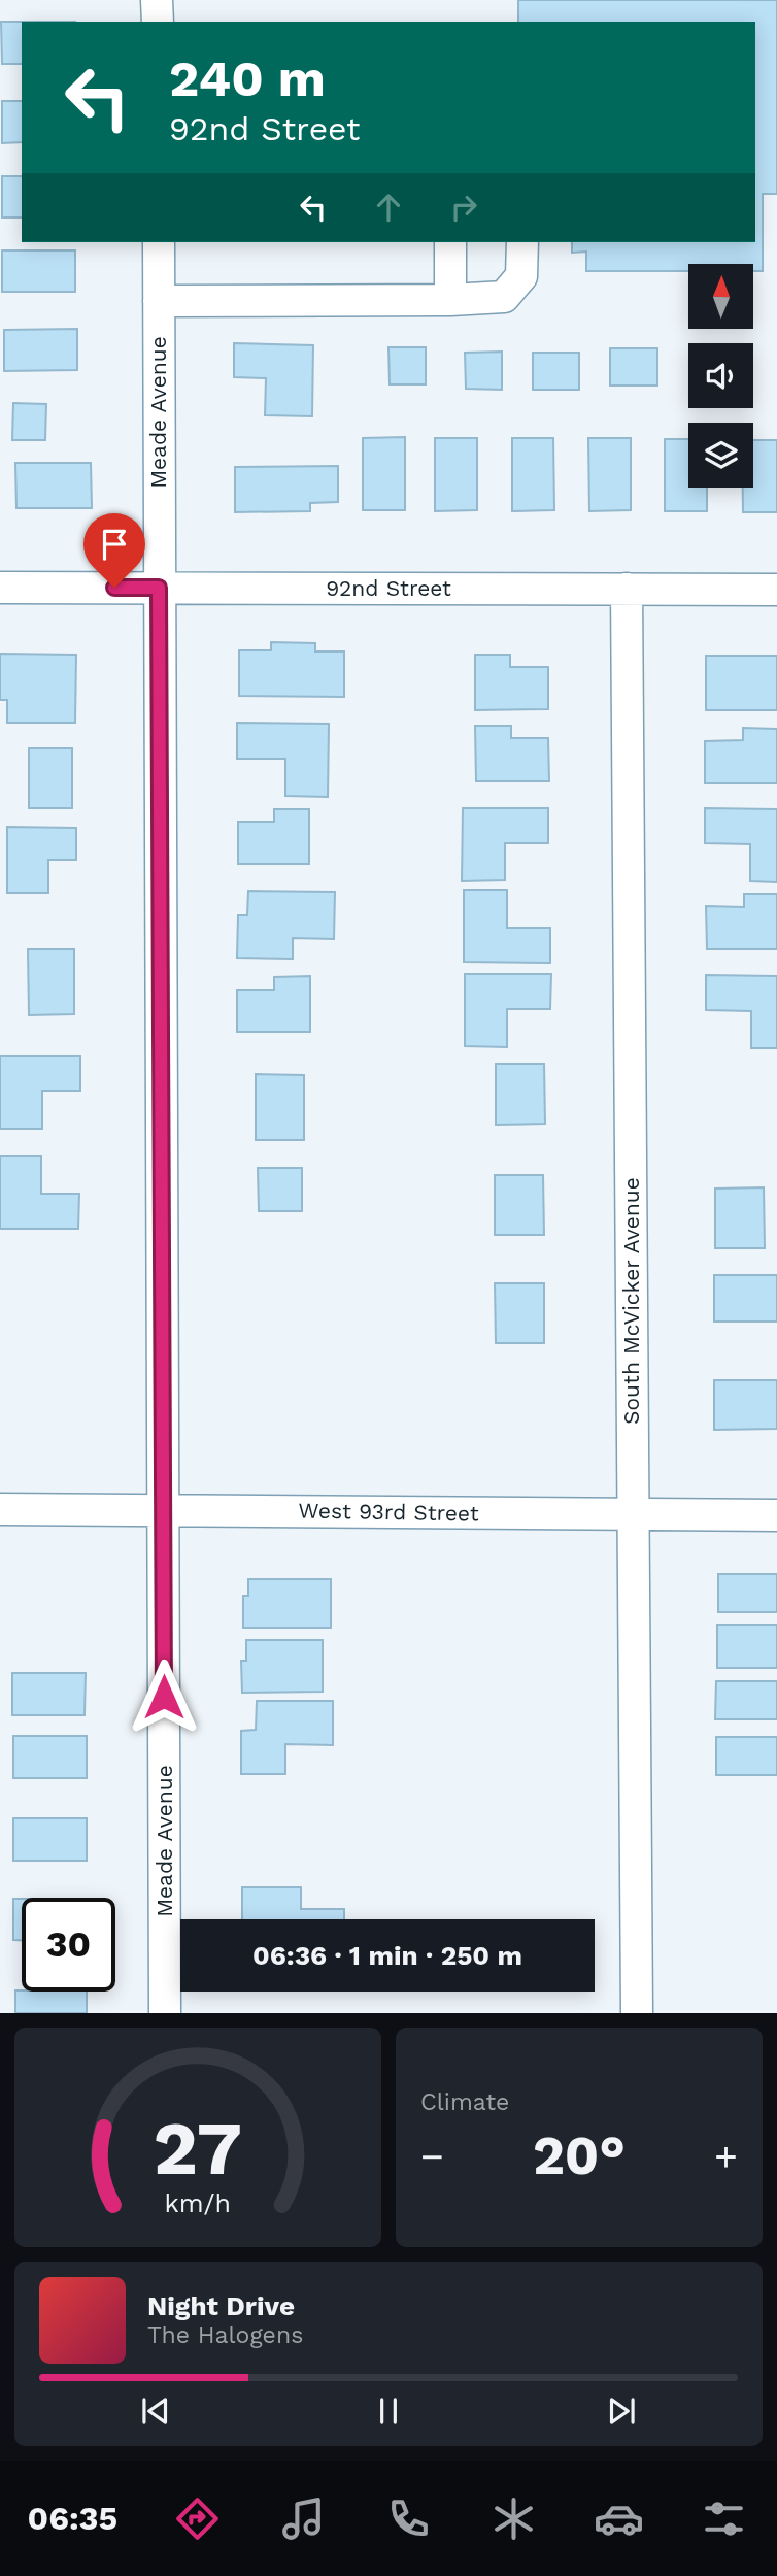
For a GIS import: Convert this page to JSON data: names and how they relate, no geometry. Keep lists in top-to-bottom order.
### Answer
{
  "streets": {
    "street": [
      "Meade Avenue",
      "92nd Street",
      "South McVicker Avenue",
      "West 93rd Street"
    ]
  },
  "crossings": [
    ["Meade Avenue", "92nd Street"],
    ["Meade Avenue", "West 93rd Street"],
    ["92nd Street", "South McVicker Avenue"],
    ["South McVicker Avenue", "West 93rd Street"]
  ],
  "north": "top",
  "page": {
    "turn": ["240 m", "92nd Street"],
    "limit": "30",
    "trip": "06:36 · 1 min · 250 m",
    "tile": "Climate",
    "heat": ["−", "20°", "+"],
    "song": ["Night Drive", "The Halogens"],
    "tabs": "06:35",
    "gauge": ["27", "km/h"]
  }
}
